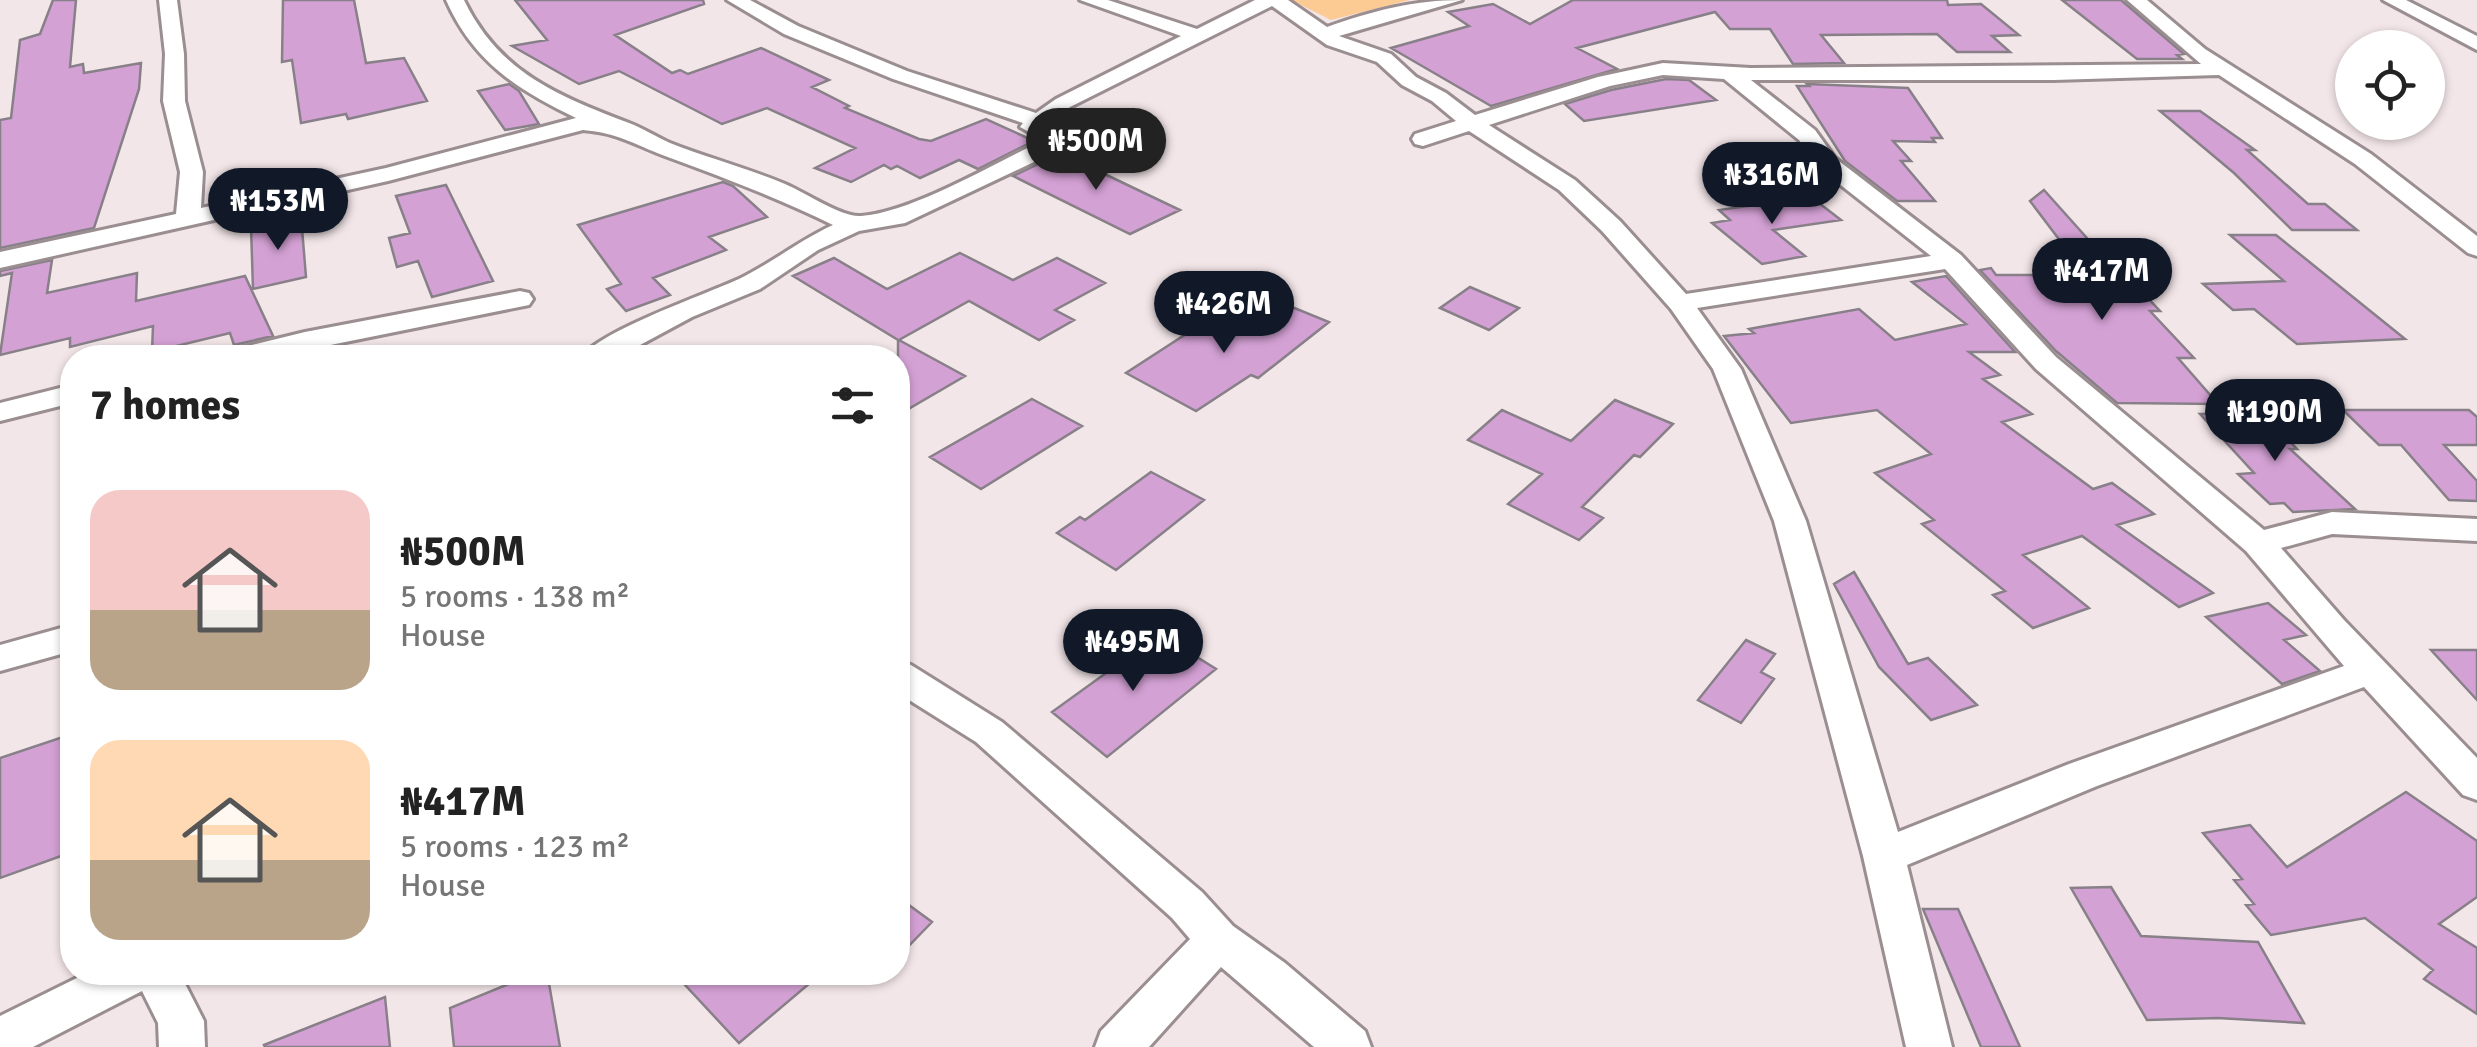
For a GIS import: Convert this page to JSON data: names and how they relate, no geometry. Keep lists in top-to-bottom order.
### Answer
{
  "page": {
    "price": [
      "₦500M",
      "₦316M",
      "₦153M",
      "₦417M",
      "₦426M",
      "₦190M",
      "₦495M"
    ],
    "heading": "7 homes",
    "list": [
      {
        "name": "₦500M",
        "note": "5 rooms · 138 m² · House"
      },
      {
        "name": "₦417M",
        "note": "5 rooms · 123 m² · House"
      }
    ]
  }
}
